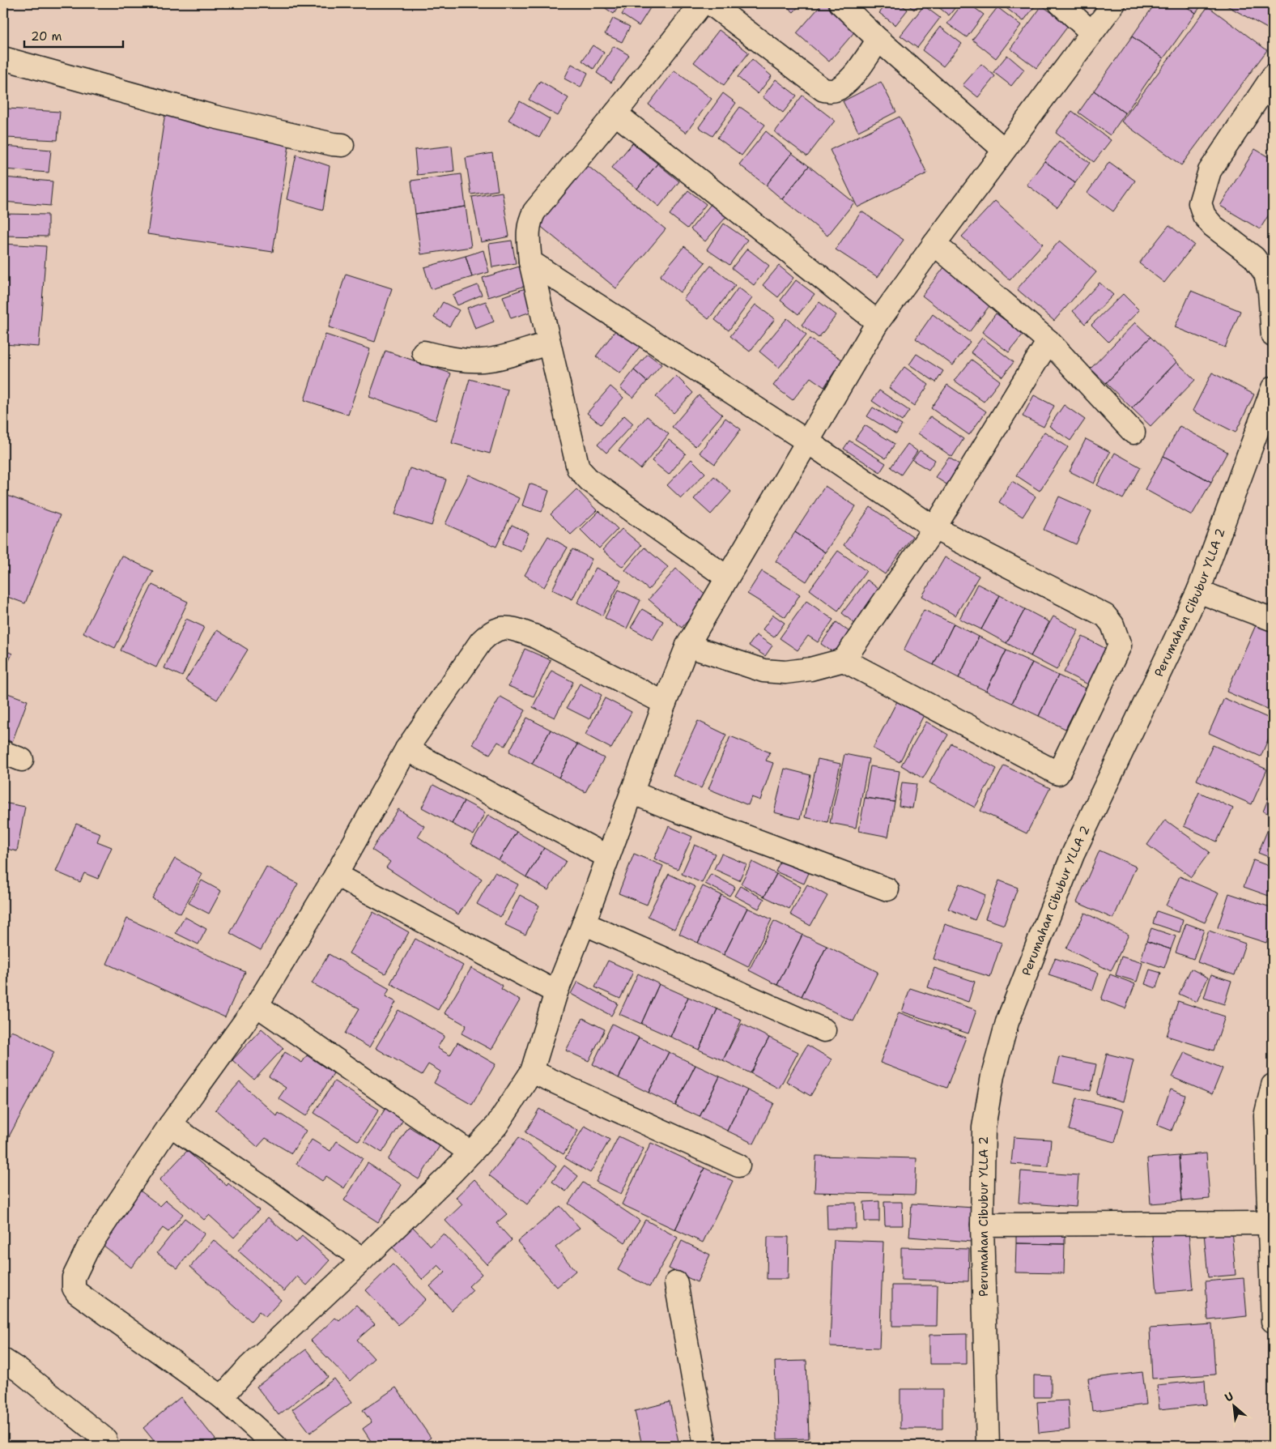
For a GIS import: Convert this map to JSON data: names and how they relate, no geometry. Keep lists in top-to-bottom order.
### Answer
{
  "streets": {
    "street": ["Perumahan Cibubur YLLA 2"]
  },
  "scale_bar": "20 m",
  "north": "top left"
}
